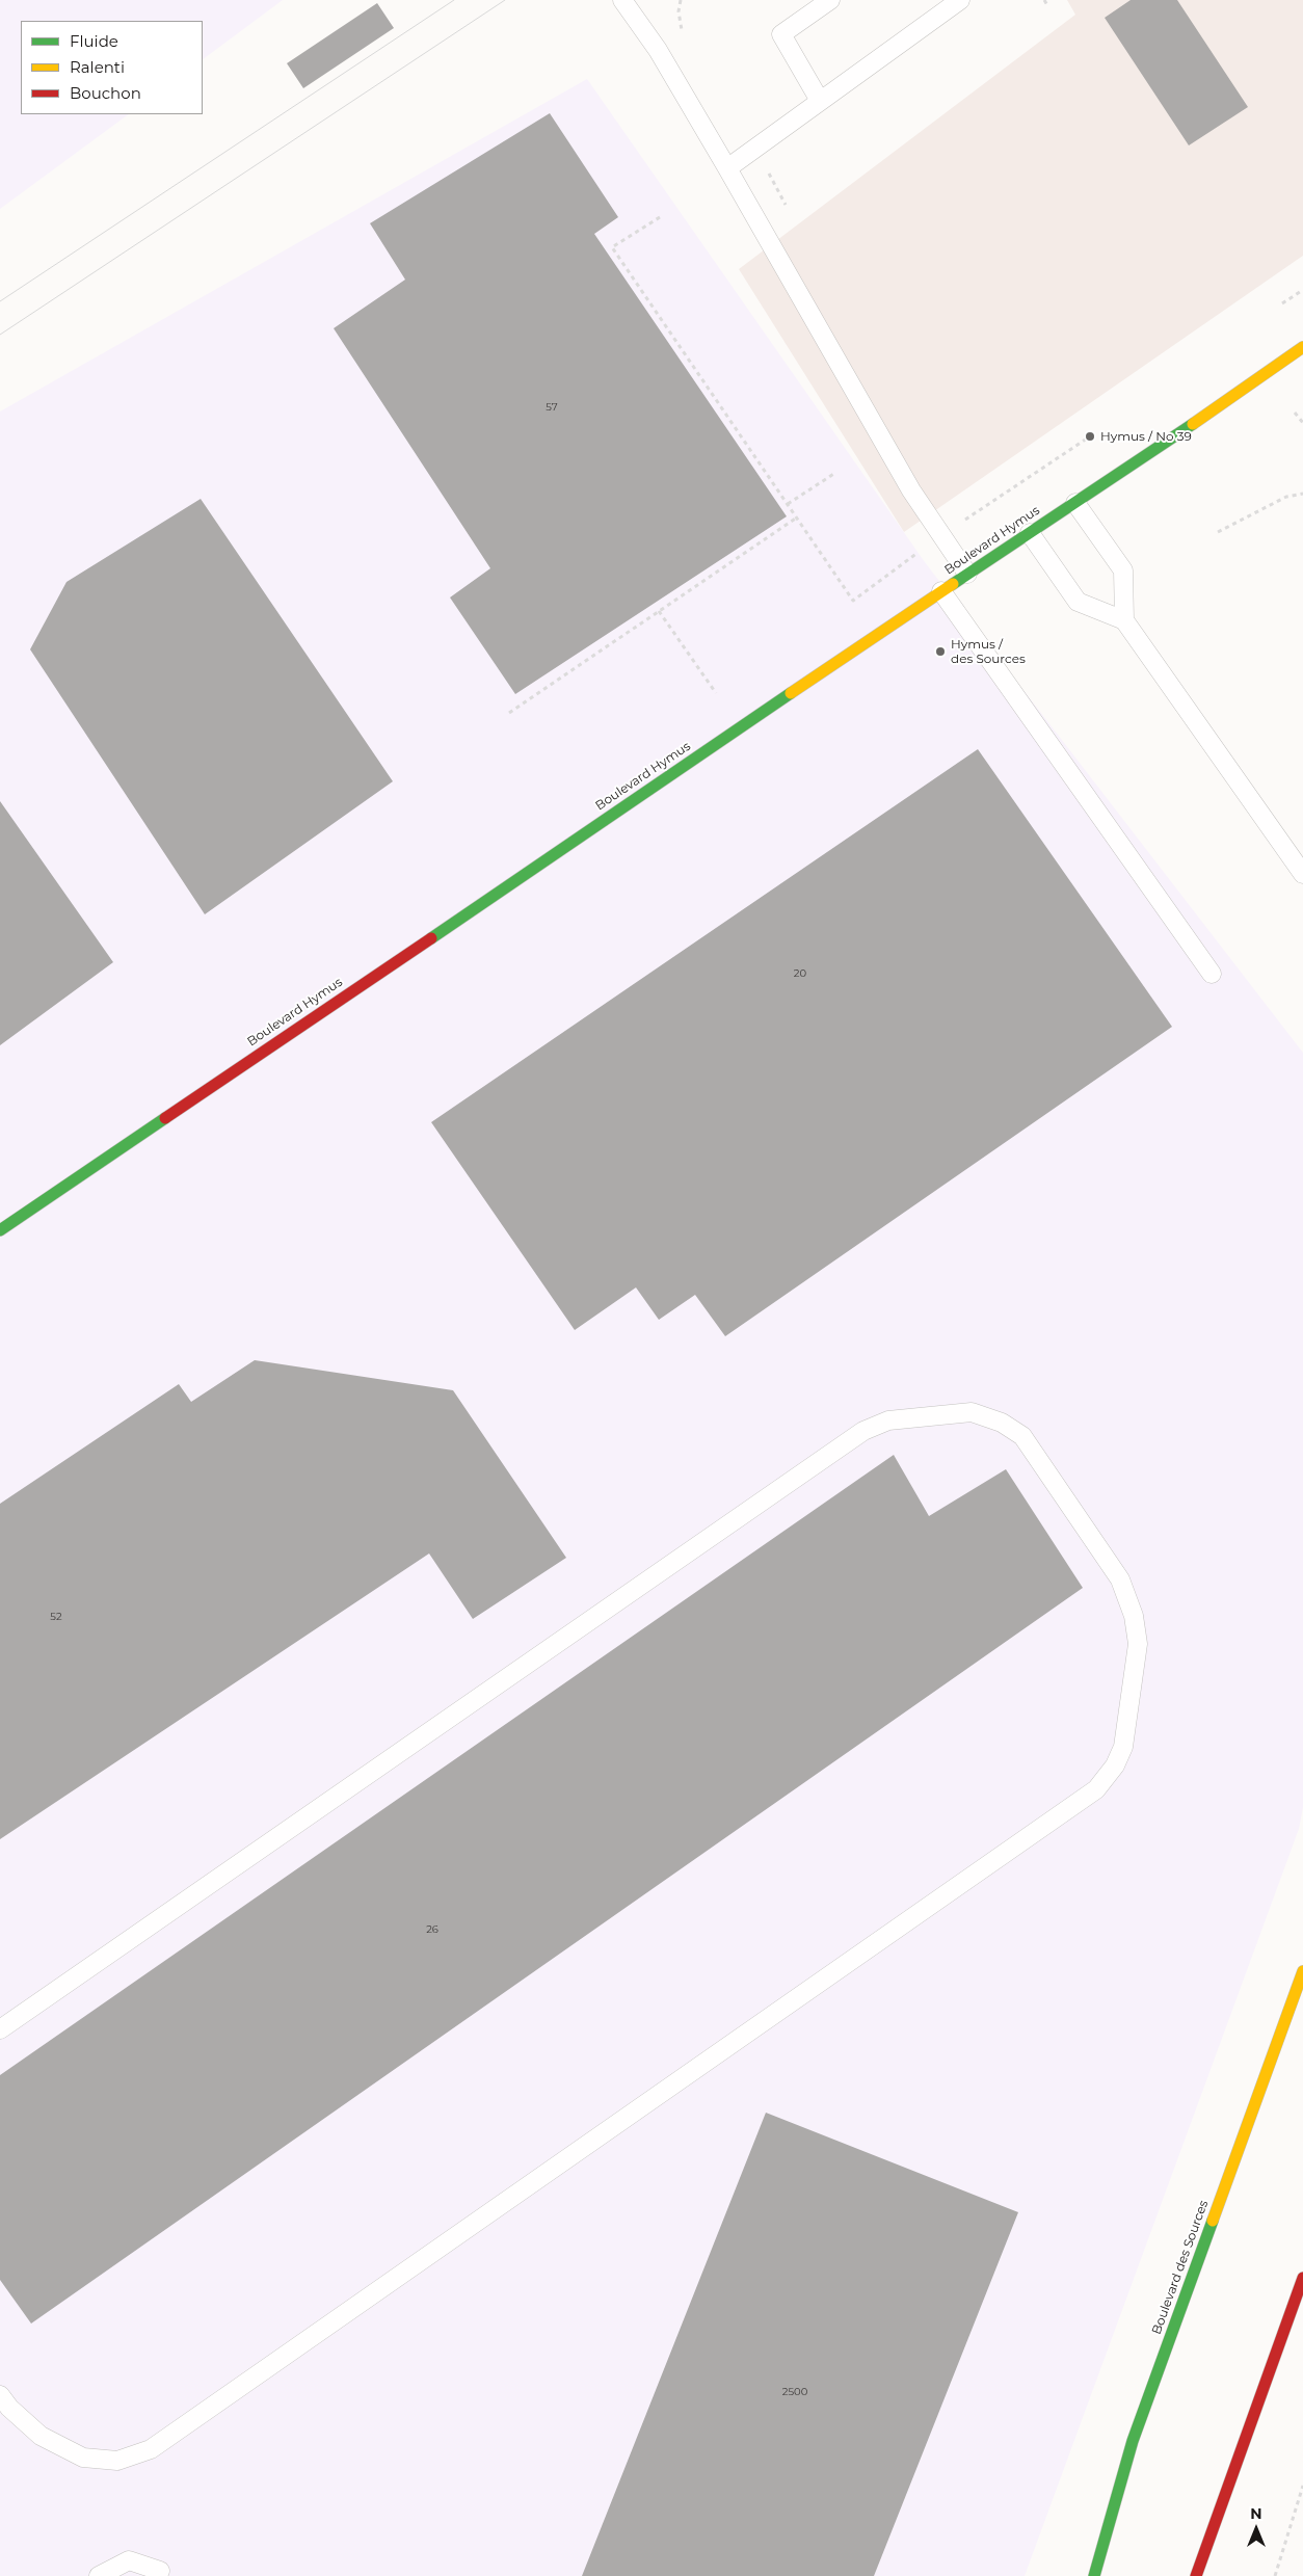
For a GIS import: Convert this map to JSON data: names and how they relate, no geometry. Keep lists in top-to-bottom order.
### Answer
{
  "streets": {
    "street": ["Boulevard Hymus", "Boulevard des Sources"]
  },
  "places": ["Hymus / No 39", "Hymus / des Sources"],
  "house_numbers": [
    "57",
    "20",
    "52",
    "26",
    "2500"
  ],
  "legend": ["Fluide", "Ralenti", "Bouchon"],
  "north": "top"
}
